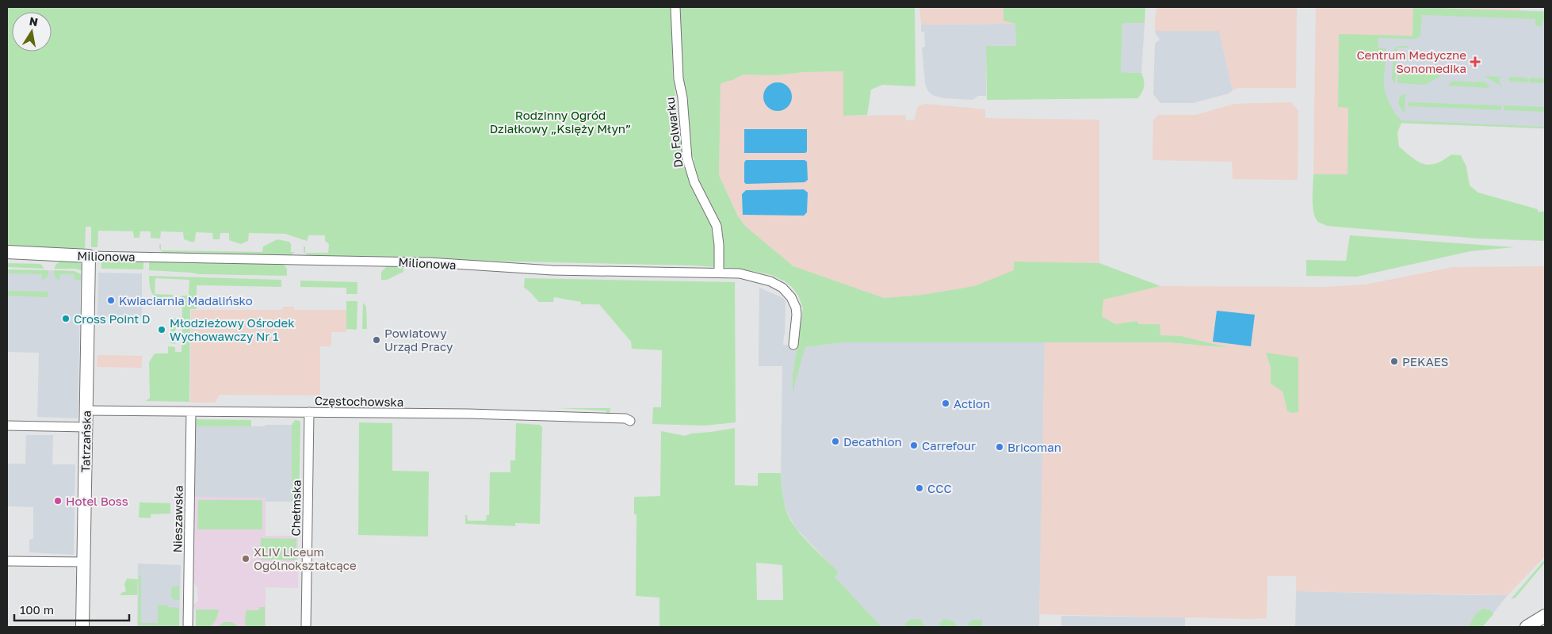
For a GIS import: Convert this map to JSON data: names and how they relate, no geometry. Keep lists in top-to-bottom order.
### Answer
{
  "streets": {
    "street": [
      "Do Folwarku",
      "Milionowa",
      "Częstochowska",
      "Tatrzańska",
      "Chełmska",
      "Nieszawska"
    ]
  },
  "crossings": [
    ["Do Folwarku", "Milionowa"],
    ["Milionowa", "Tatrzańska"],
    ["Częstochowska", "Tatrzańska"],
    ["Częstochowska", "Chełmska"],
    ["Częstochowska", "Nieszawska"]
  ],
  "parks": ["Rodzinny Ogród Działkowy „Księży Młyn”"],
  "places": {
    "health": ["Centrum Medyczne Sonomedika"],
    "other": [
      "Kwiaciarnia Madalińsko",
      "Cross Point D",
      "Młodzieżowy Ośrodek Wychowawczy Nr 1",
      "Powiatowy Urząd Pracy",
      "PEKAES",
      "Action",
      "Decathlon",
      "Carrefour",
      "Bricoman",
      "CCC",
      "Hotel Boss",
      "XLIV Liceum Ogólnokształcące"
    ]
  },
  "scale_bar": "100 m",
  "north": "top"
}
